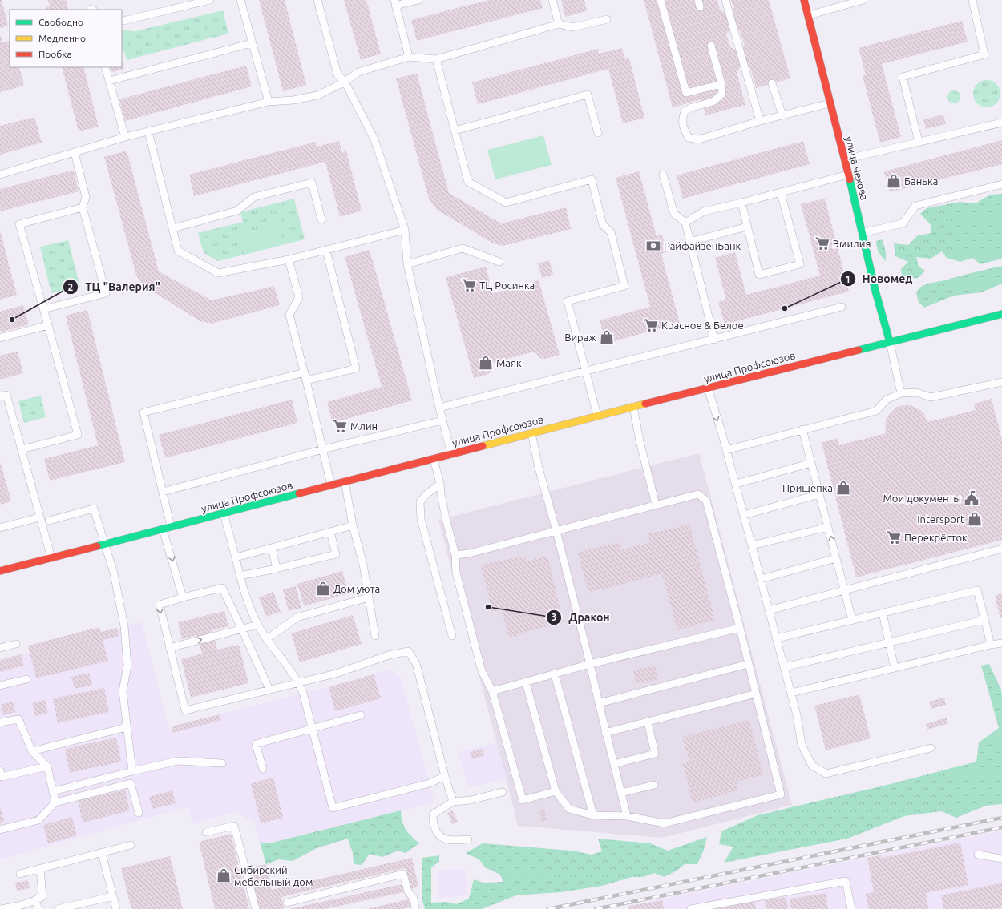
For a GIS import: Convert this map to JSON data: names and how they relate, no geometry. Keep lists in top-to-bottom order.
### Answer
{
  "streets": {
    "main road": ["улица Чехова", "улица Профсоюзов"]
  },
  "crossings": [
    ["улица Чехова", "улица Профсоюзов"]
  ],
  "places": {
    "shop": [
      "Банька",
      "Вираж",
      "Маяк",
      "Прищепка",
      "Intersport",
      "Дом уюта",
      "Сибирский мебельный дом"
    ],
    "supermarket": [
      "Эмилия",
      "ТЦ Росинка",
      "Красное & Белое",
      "Млин",
      "Перекрёсток"
    ],
    "bank": ["РайфайзенБанк"],
    "other": ["Новомед", "ТЦ \"Валерия\"", "Дракон"],
    "public building": ["Мои документы"]
  },
  "legend": ["Свободно", "Медленно", "Пробка"]
}
